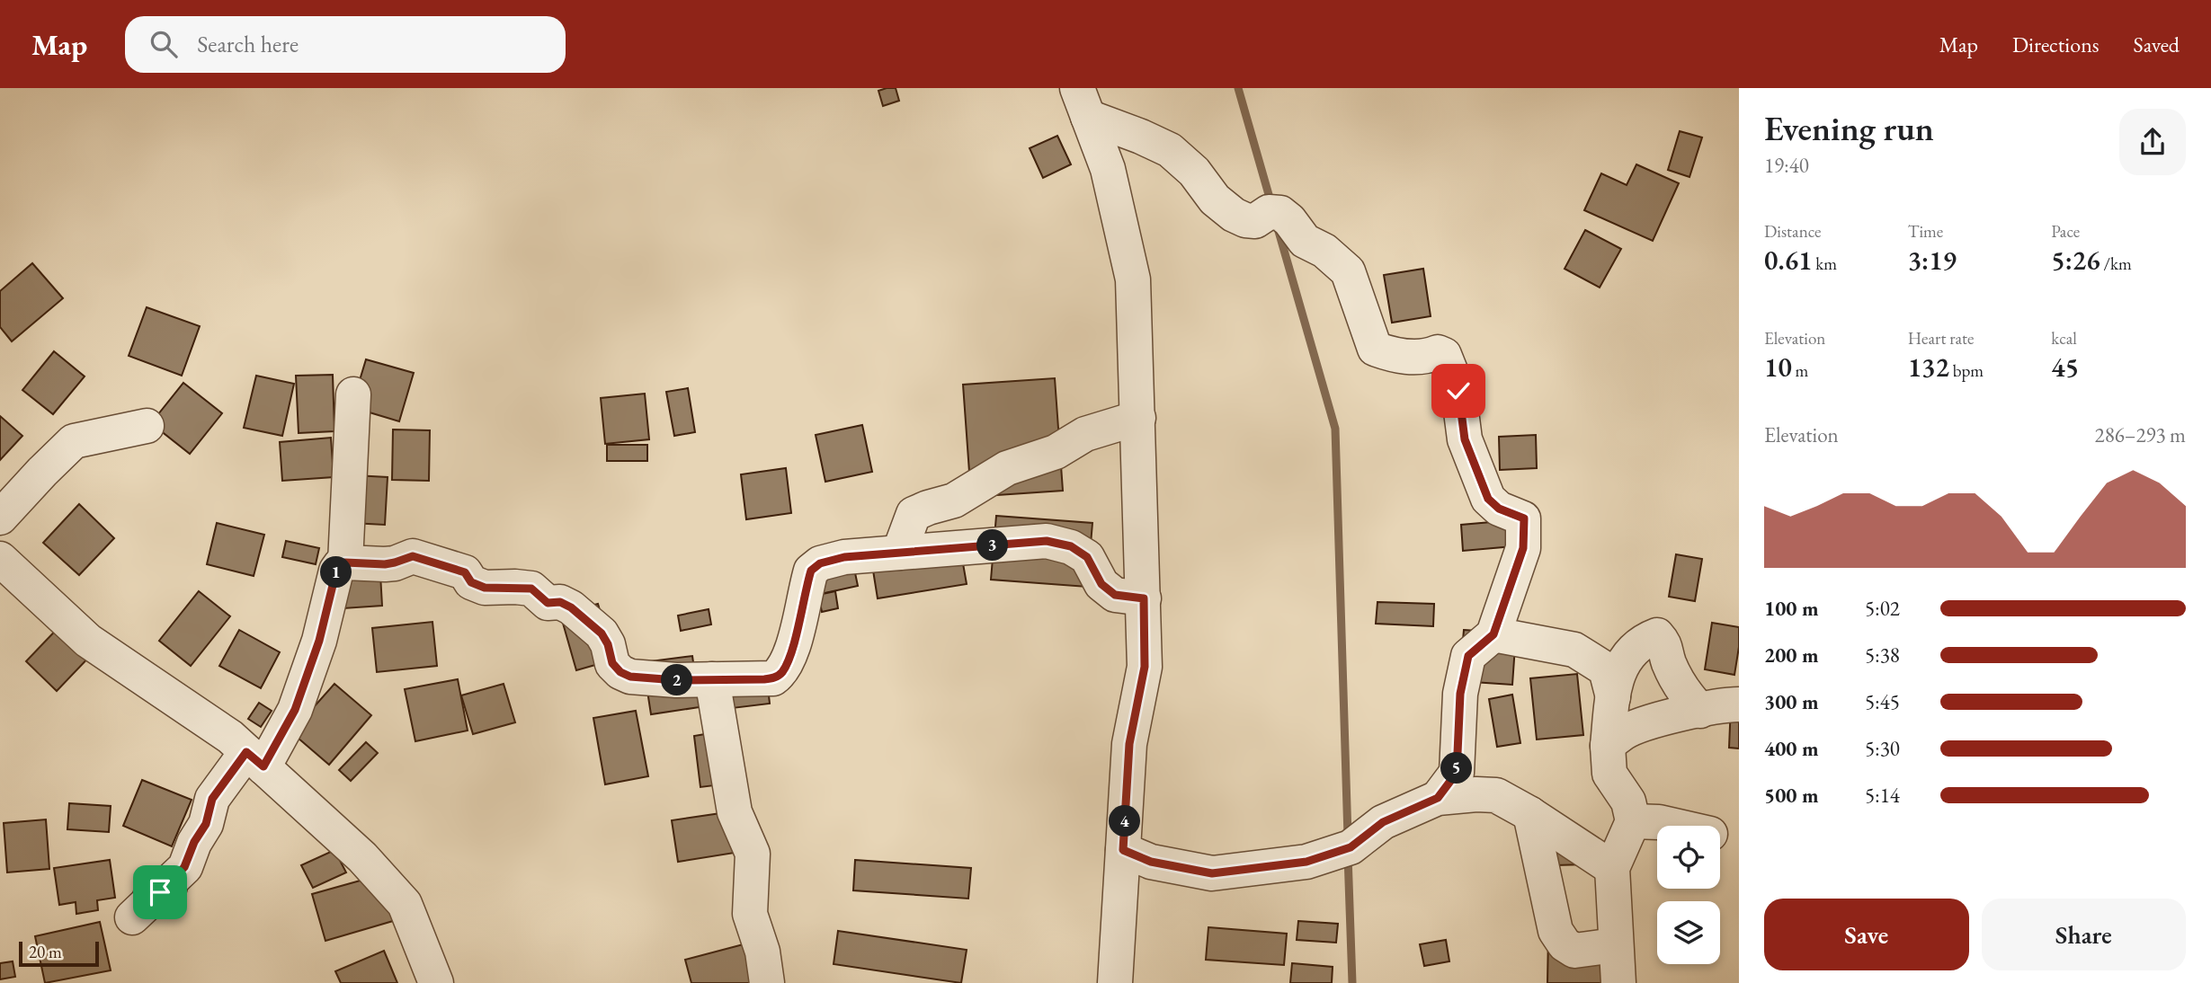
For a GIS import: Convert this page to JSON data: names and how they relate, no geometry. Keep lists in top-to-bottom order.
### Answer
{
  "scale_bar": "20 m",
  "page": {
    "header": "Map",
    "search": "Search here",
    "nav": ["Map", "Directions", "Saved"],
    "heading": ["Evening run", "19:40"],
    "stats": [
      ["Distance", "0.61 km"],
      ["Time", "3:19"],
      ["Pace", "5:26 /km"],
      ["Elevation", "10 m"],
      ["Heart rate", "132 bpm"],
      ["kcal", "45"]
    ],
    "chart": ["Elevation", "286–293 m"],
    "pins": [
      "3",
      "1",
      "2",
      "5",
      "4"
    ],
    "list": [
      {
        "name": "100 m",
        "note": "5:02"
      },
      {
        "name": "200 m",
        "note": "5:38"
      },
      {
        "name": "300 m",
        "note": "5:45"
      },
      {
        "name": "400 m",
        "note": "5:30"
      },
      {
        "name": "500 m",
        "note": "5:14"
      }
    ],
    "buttons": ["Save", "Share"],
    "scale": "20 m"
  }
}
